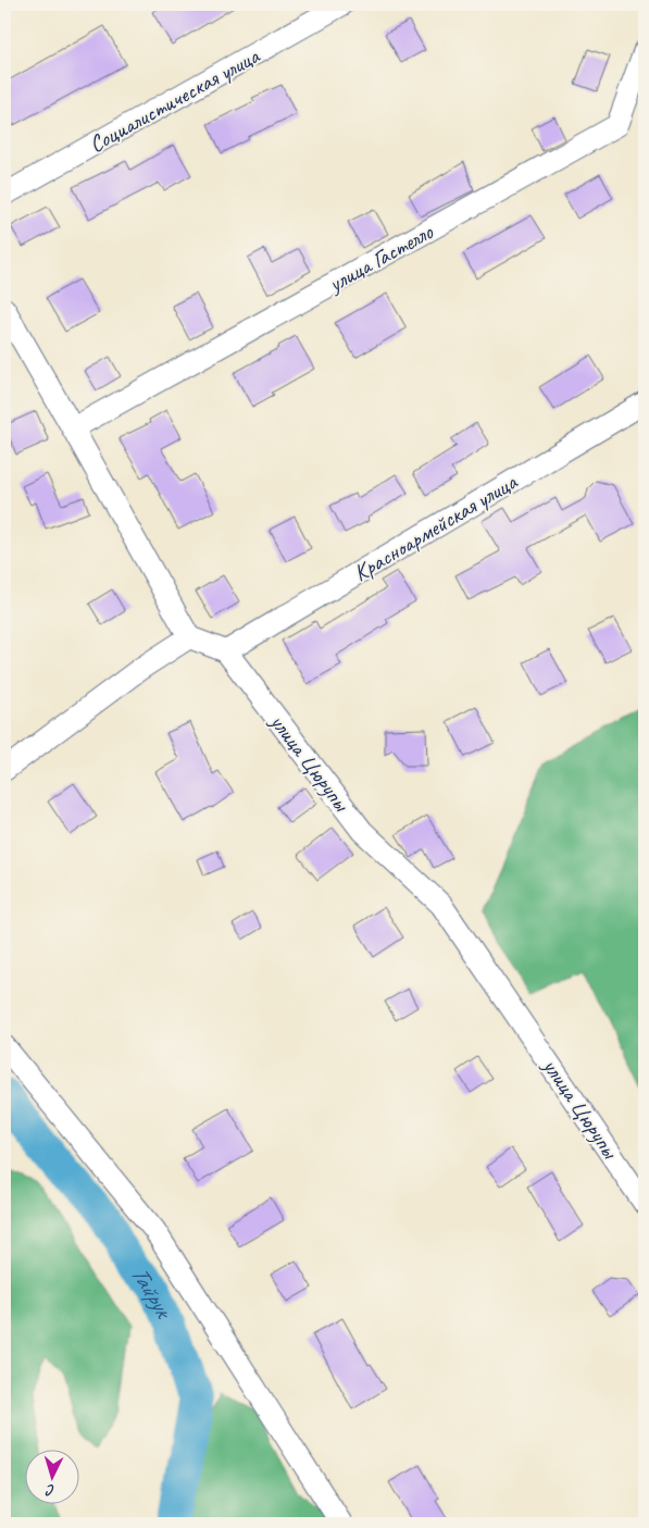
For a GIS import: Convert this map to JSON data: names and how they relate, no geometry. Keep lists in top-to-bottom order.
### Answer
{
  "streets": {
    "street": [
      "Социалистическая улица",
      "улица Гастелло",
      "Красноармейская улица",
      "улица Цюрупы"
    ]
  },
  "crossings": [
    ["Красноармейская улица", "улица Цюрупы"]
  ],
  "water": ["Тайрук"],
  "north": "bottom"
}
